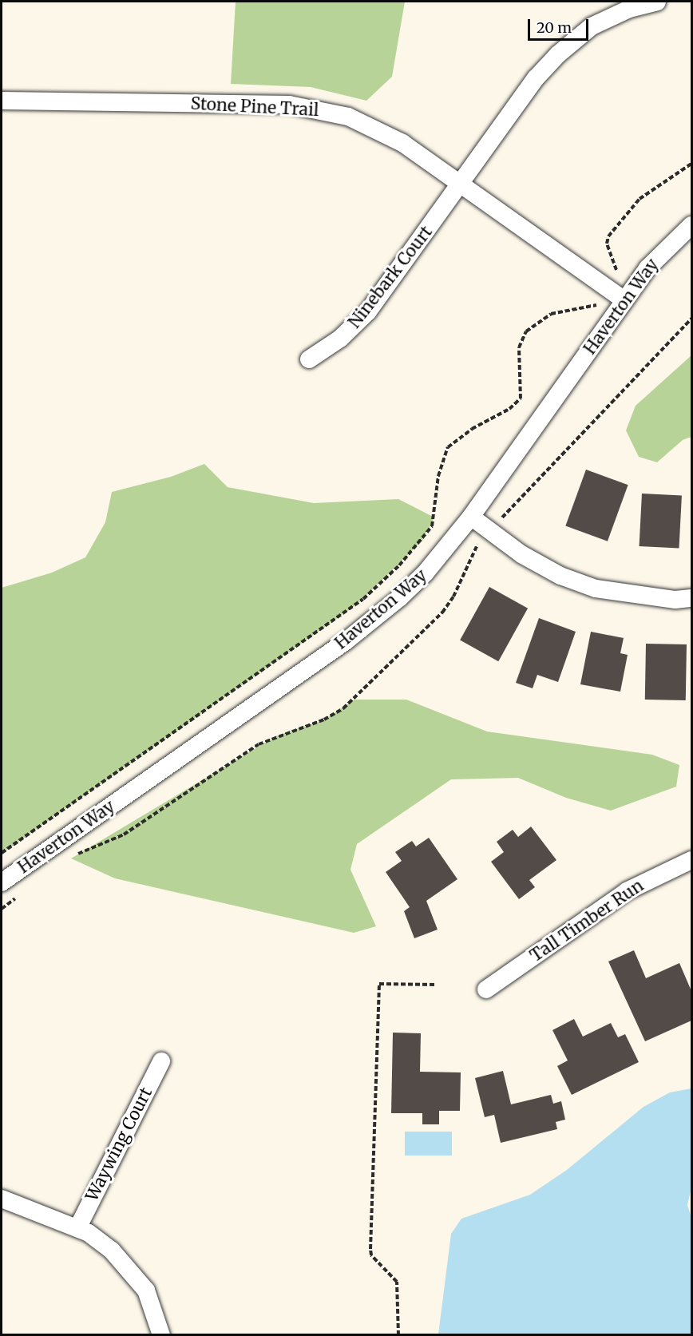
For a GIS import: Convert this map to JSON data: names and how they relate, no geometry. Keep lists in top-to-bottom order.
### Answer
{
  "streets": {
    "street": [
      "Stone Pine Trail",
      "Ninebark Court",
      "Haverton Way",
      "Tall Timber Run",
      "Waywing Court"
    ]
  },
  "crossings": [
    ["Stone Pine Trail", "Ninebark Court"],
    ["Stone Pine Trail", "Haverton Way"]
  ],
  "scale_bar": "20 m"
}
